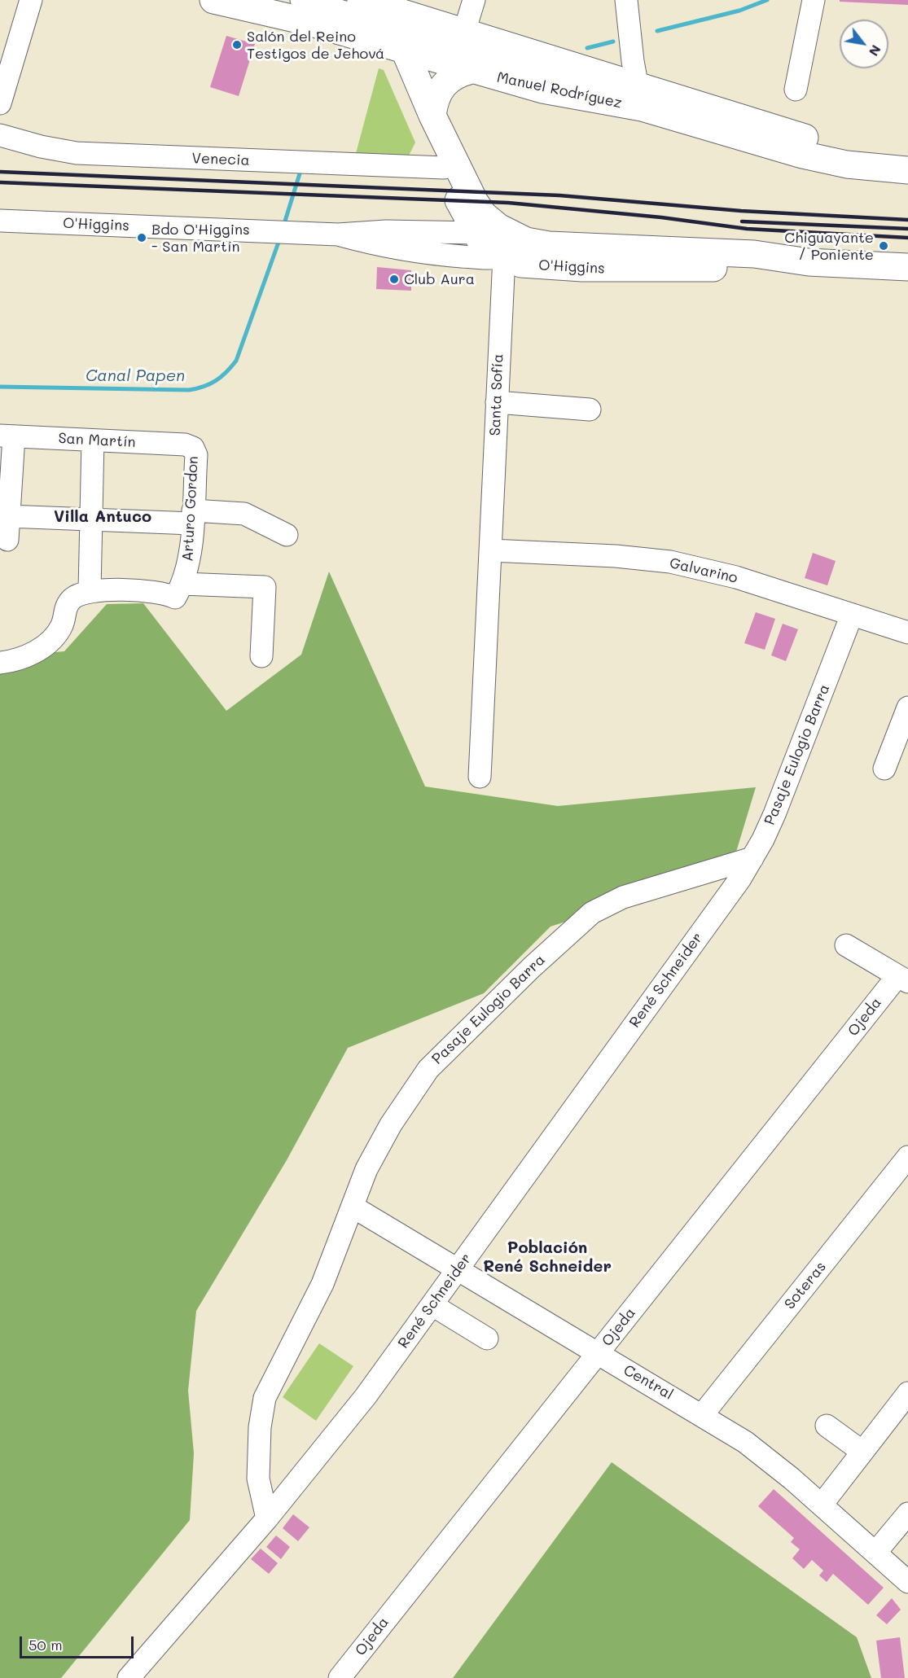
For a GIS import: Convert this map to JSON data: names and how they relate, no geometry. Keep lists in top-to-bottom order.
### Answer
{
  "streets": {
    "main road": ["Manuel Rodríguez", "O'Higgins"],
    "street": [
      "Venecia",
      "Santa Sofía",
      "San Martín",
      "Arturo Gordon",
      "Galvarino",
      "Pasaje Eulogio Barra",
      "René Schneider",
      "Ojeda",
      "Soteras",
      "Central"
    ]
  },
  "crossings": [
    ["O'Higgins", "Santa Sofía"],
    ["Santa Sofía", "Galvarino"],
    ["San Martín", "Arturo Gordon"],
    ["Galvarino", "Pasaje Eulogio Barra"],
    ["Pasaje Eulogio Barra", "René Schneider"],
    ["Pasaje Eulogio Barra", "Central"],
    ["René Schneider", "Central"],
    ["Ojeda", "Central"],
    ["Soteras", "Central"]
  ],
  "districts": ["Villa Antuco", "Población René Schneider"],
  "water": ["Canal Papen"],
  "places": [
    "Salón del Reino Testigos de Jehová",
    "Bdo O'Higgins - San Martín",
    "Chiguayante / Poniente",
    "Club Aura"
  ],
  "scale_bar": "50 m",
  "north": "bottom right"
}
